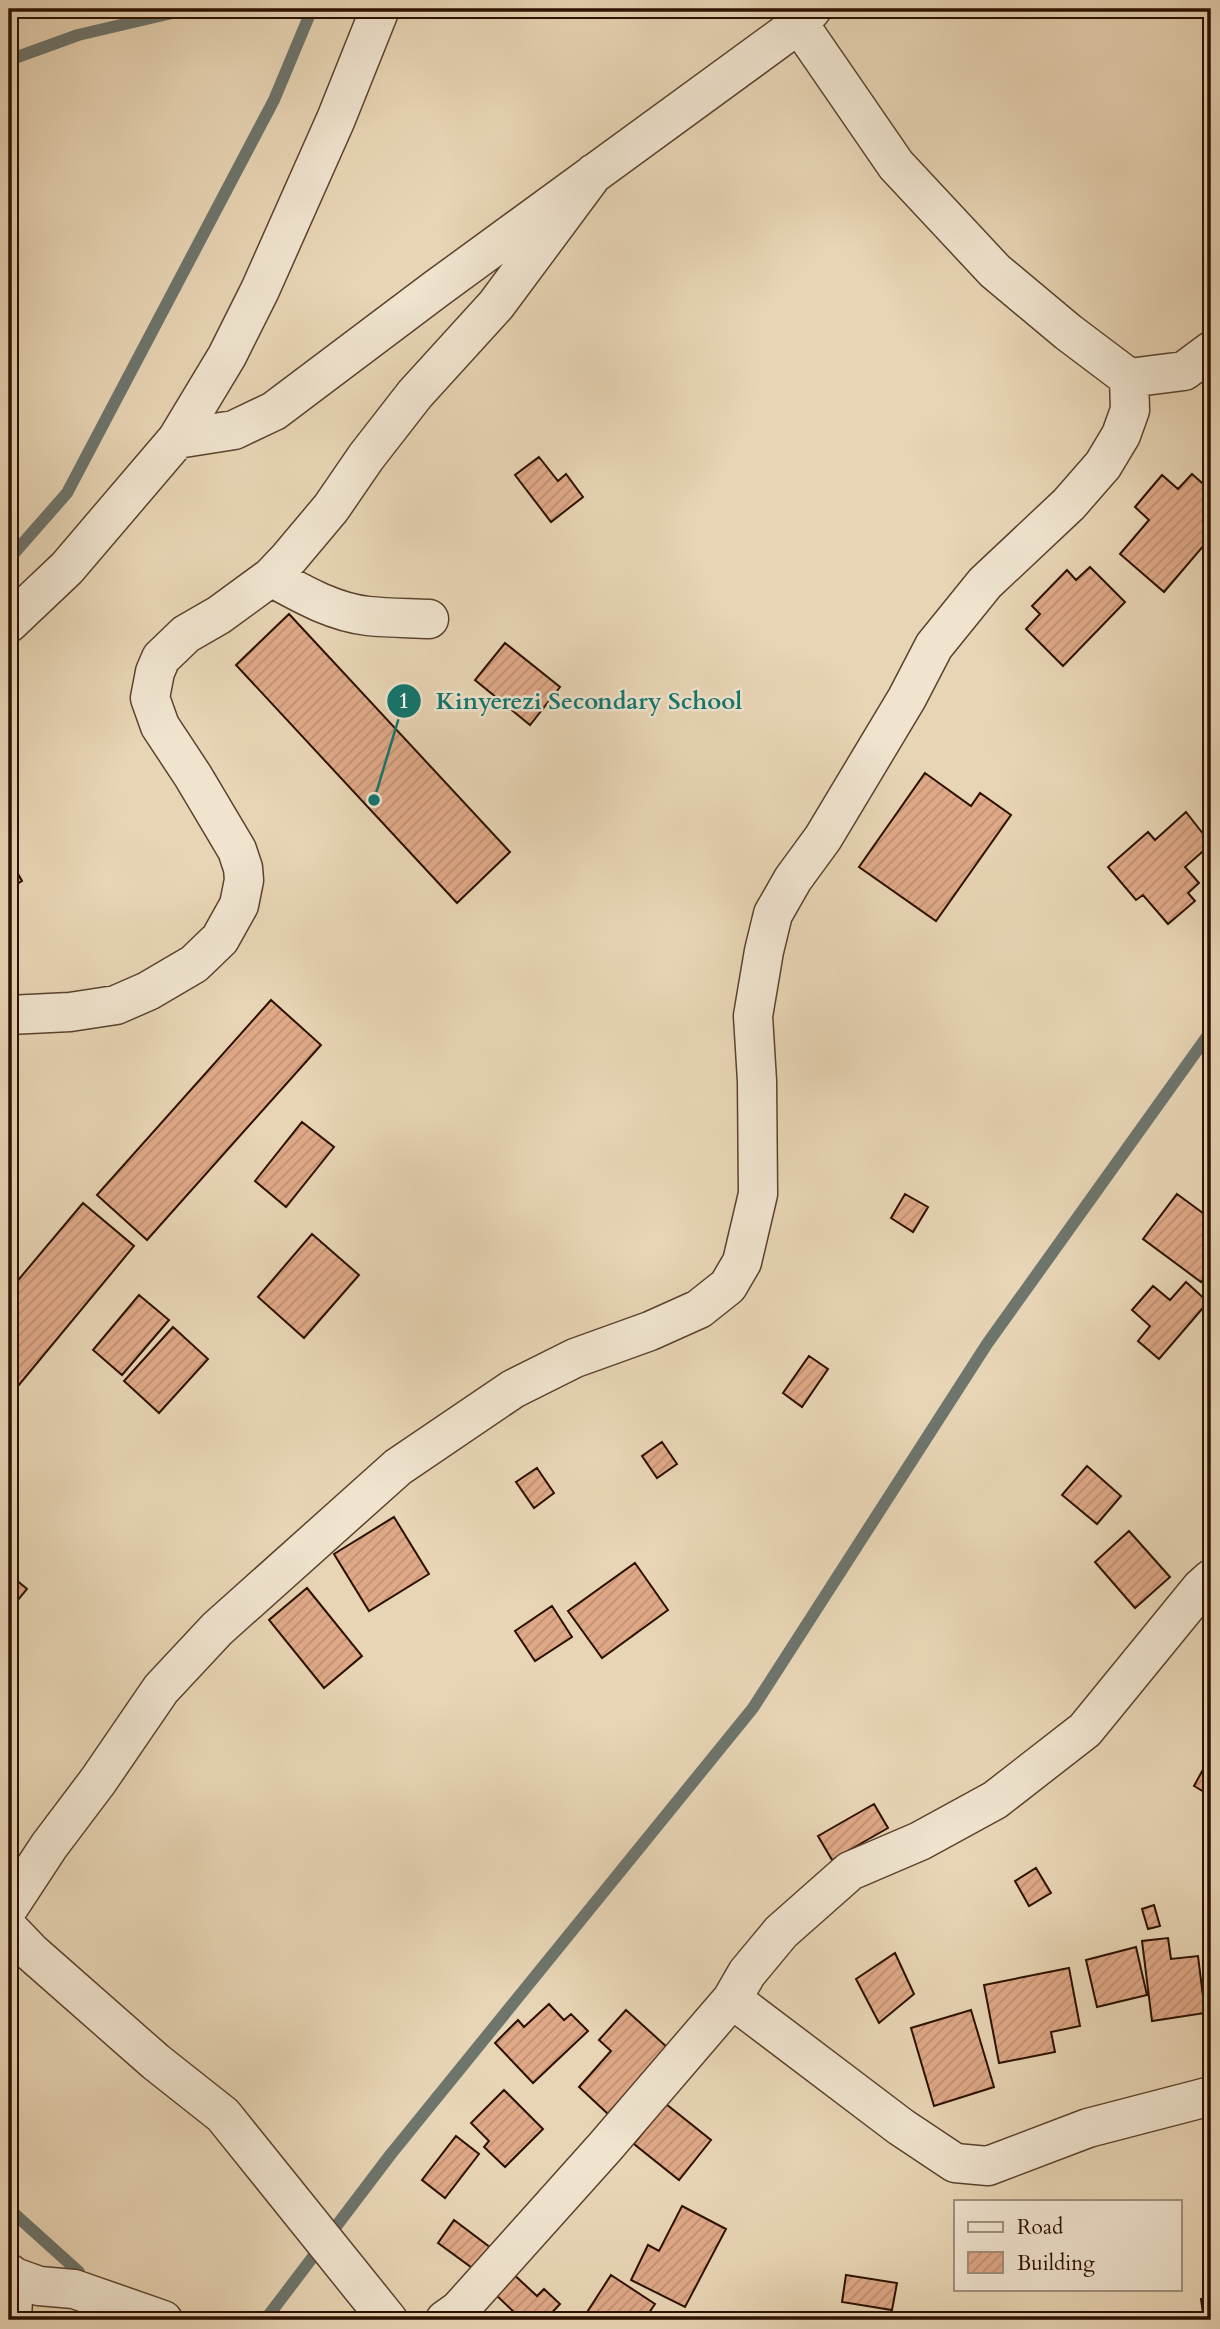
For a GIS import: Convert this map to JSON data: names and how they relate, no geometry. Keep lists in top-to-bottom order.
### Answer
{
  "places": ["Kinyerezi Secondary School"],
  "legend": ["Road", "Building"]
}
